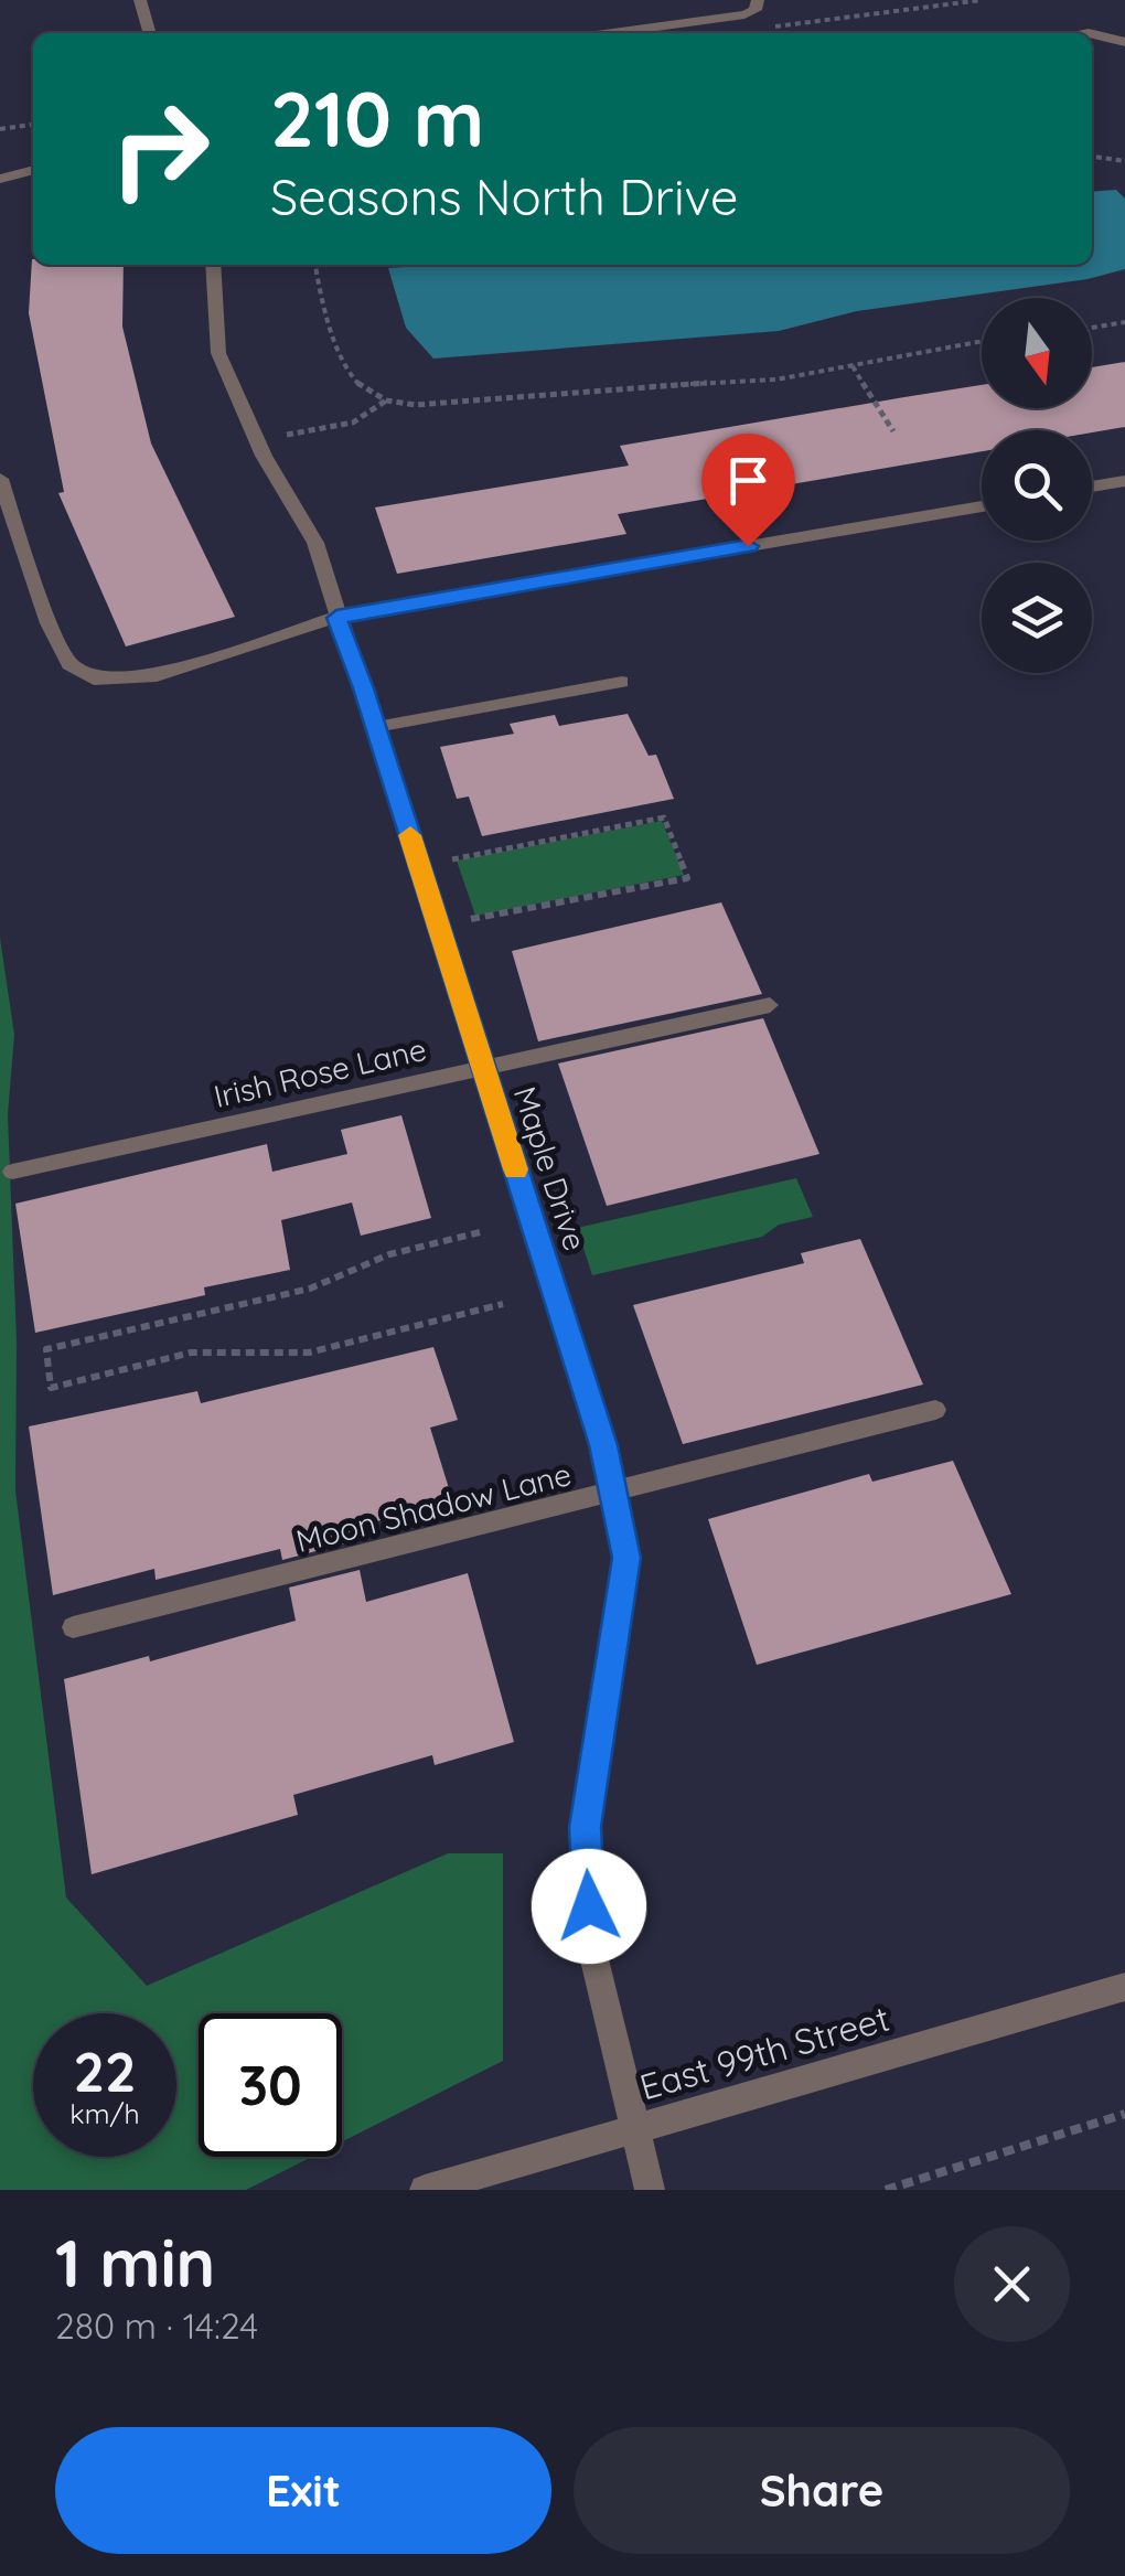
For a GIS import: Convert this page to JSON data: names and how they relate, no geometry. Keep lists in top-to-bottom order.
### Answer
{
  "streets": {
    "street": ["Maple Drive", "East 99th Street"],
    "lane": ["Irish Rose Lane", "Moon Shadow Lane"]
  },
  "crossings": [
    ["Irish Rose Lane", "Maple Drive"],
    ["Maple Drive", "Moon Shadow Lane"],
    ["Maple Drive", "East 99th Street"]
  ],
  "north": "bottom",
  "page": {
    "turn": ["210 m", "Seasons North Drive"],
    "speed": "22 km/h",
    "limit": "30",
    "heading": ["1 min", "280 m · 14:24"],
    "buttons": ["Exit", "Share"]
  }
}
